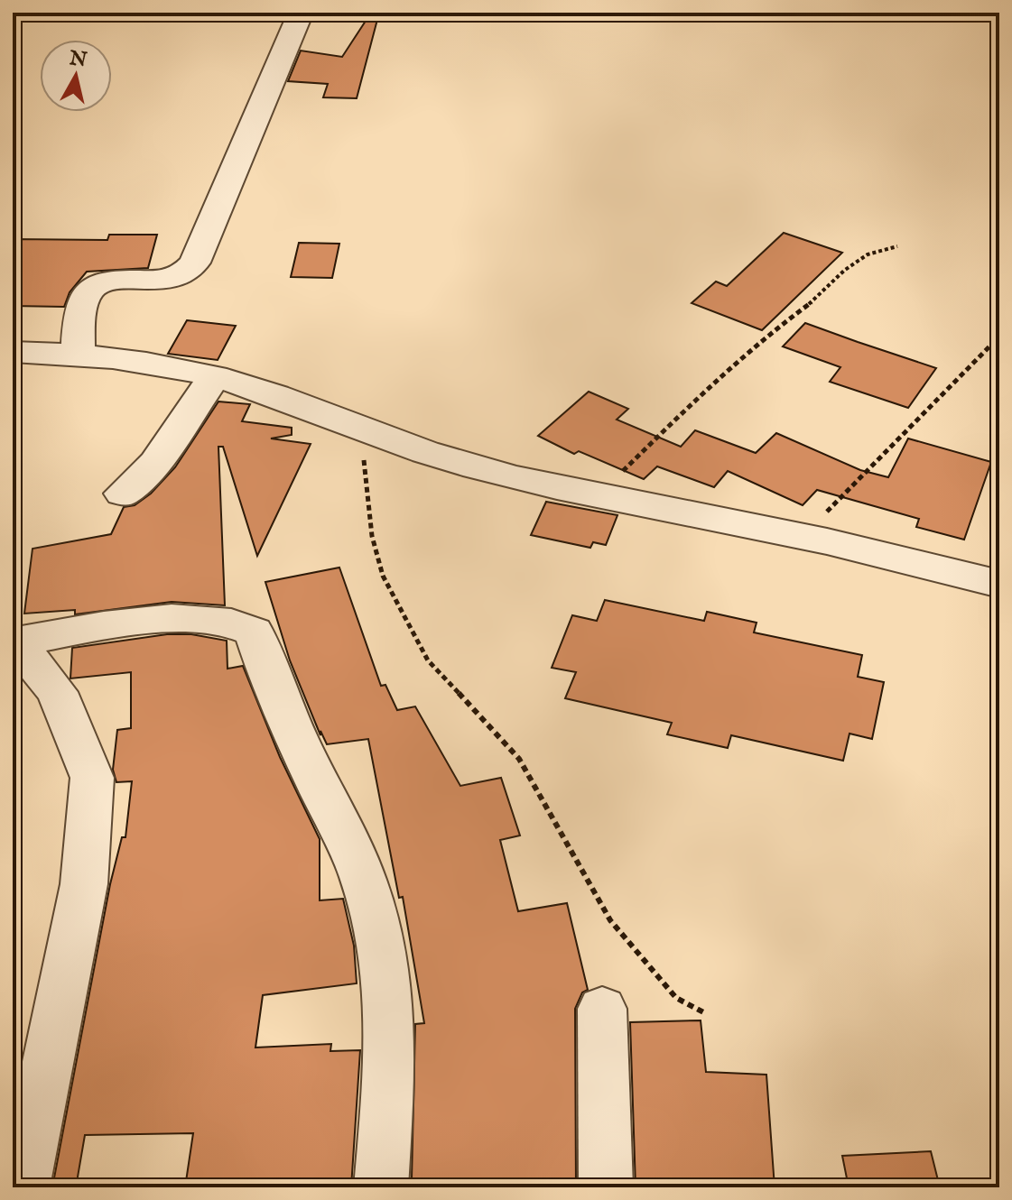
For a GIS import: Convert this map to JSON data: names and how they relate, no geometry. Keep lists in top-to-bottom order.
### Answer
{
  "north": "top"
}
